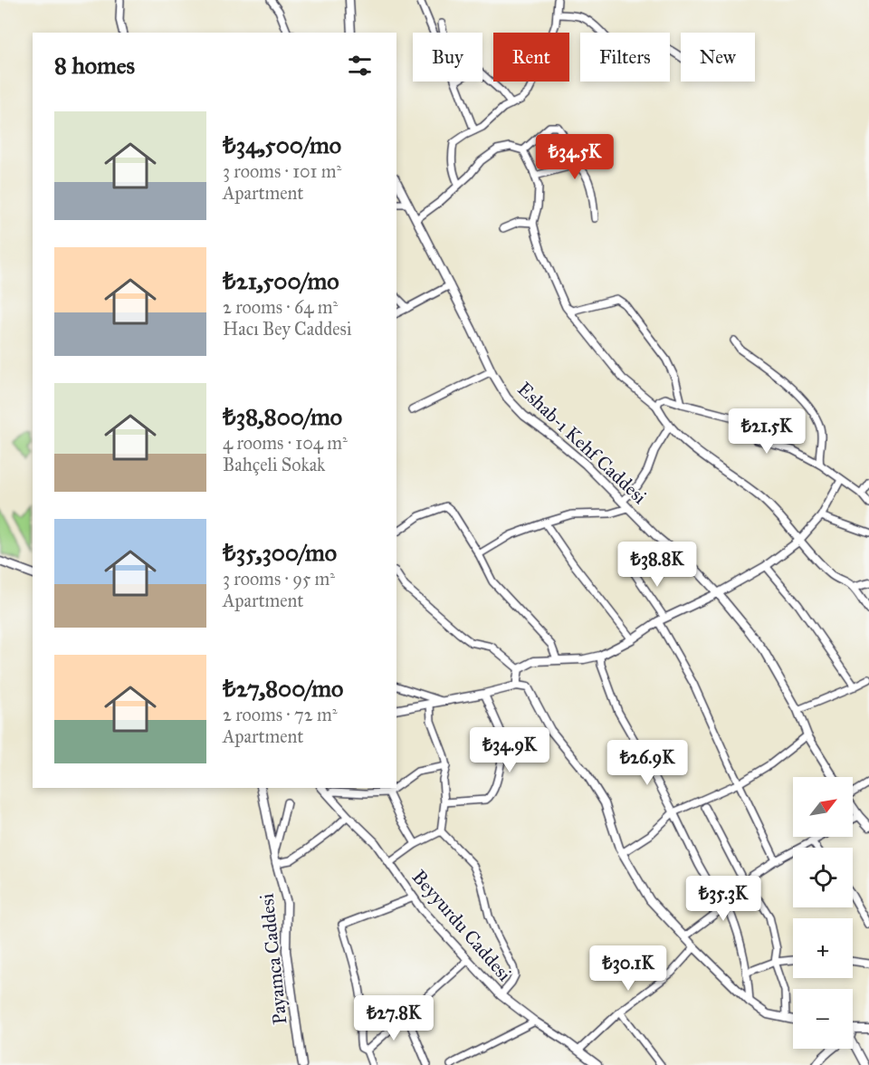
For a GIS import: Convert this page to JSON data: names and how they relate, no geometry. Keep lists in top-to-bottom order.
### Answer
{
  "streets": {
    "street": ["Eshab-ı Kehf Caddesi", "Beyyurdu Caddesi", "Payamca Caddesi"]
  },
  "north": "top right",
  "page": {
    "chip": [
      "Buy",
      "Rent",
      "Filters",
      "New"
    ],
    "heading": "8 homes",
    "list": [
      {
        "name": "₺34,500/mo",
        "note": "3 rooms · 101 m² · Apartment"
      },
      {
        "name": "₺21,500/mo",
        "note": "2 rooms · 64 m² · Hacı Bey Caddesi"
      },
      {
        "name": "₺38,800/mo",
        "note": "4 rooms · 104 m² · Bahçeli Sokak"
      },
      {
        "name": "₺35,300/mo",
        "note": "3 rooms · 95 m² · Apartment"
      },
      {
        "name": "₺27,800/mo",
        "note": "2 rooms · 72 m² · Apartment"
      }
    ],
    "price": [
      "₺34.5K",
      "₺21.5K",
      "₺38.8K",
      "₺34.9K",
      "₺26.9K",
      "₺35.3K",
      "₺30.1K",
      "₺27.8K"
    ],
    "map_buttons": ["+", "−"]
  }
}
